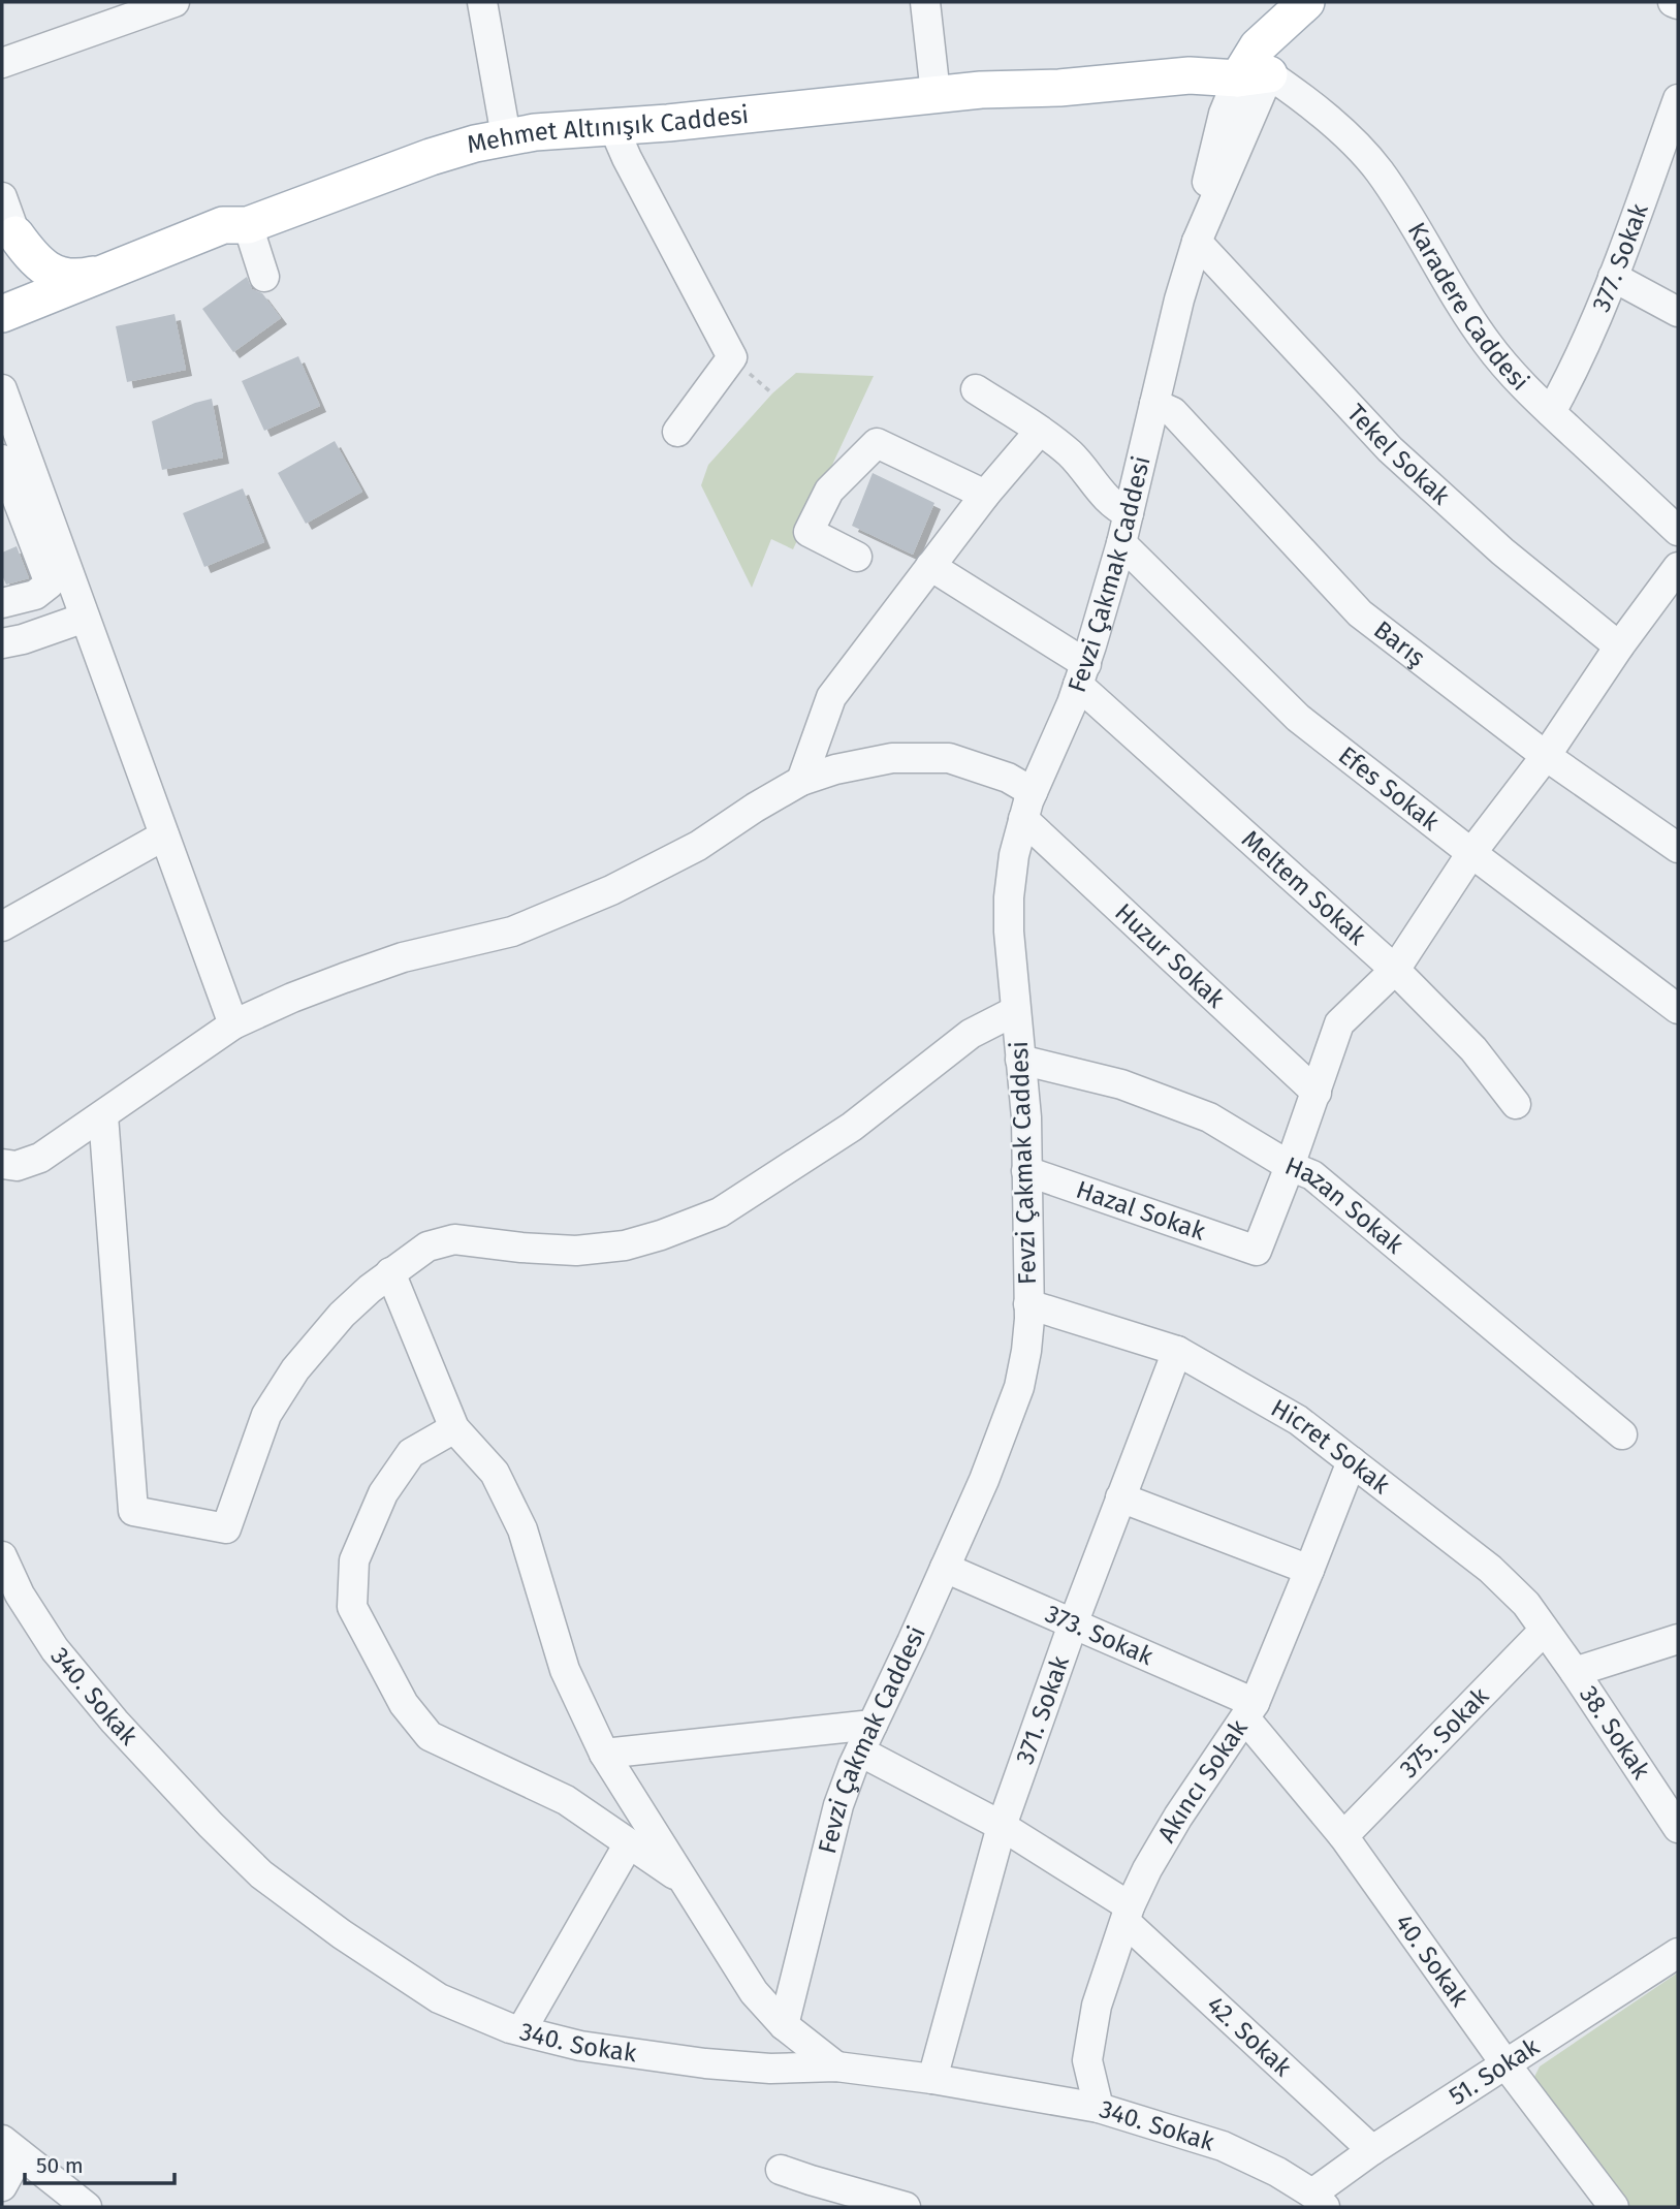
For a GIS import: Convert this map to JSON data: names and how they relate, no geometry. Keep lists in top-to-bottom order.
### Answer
{
  "streets": {
    "main road": ["Mehmet Altınışık Caddesi", "Fevzi Çakmak Caddesi"],
    "street": [
      "377. Sokak",
      "Karadere Caddesi",
      "Tekel Sokak",
      "Barış",
      "Efes Sokak",
      "Meltem Sokak",
      "Huzur Sokak",
      "Hazan Sokak",
      "Hazal Sokak",
      "Hicret Sokak",
      "373. Sokak",
      "340. Sokak",
      "371. Sokak",
      "38. Sokak",
      "375. Sokak",
      "Akıncı Sokak",
      "40. Sokak",
      "42. Sokak",
      "51. Sokak"
    ]
  },
  "crossings": [
    ["Mehmet Altınışık Caddesi", "Karadere Caddesi"],
    ["Mehmet Altınışık Caddesi", "Fevzi Çakmak Caddesi"],
    ["377. Sokak", "Karadere Caddesi"],
    ["Karadere Caddesi", "Fevzi Çakmak Caddesi"],
    ["Tekel Sokak", "Fevzi Çakmak Caddesi"],
    ["Fevzi Çakmak Caddesi", "Barış"],
    ["Fevzi Çakmak Caddesi", "Efes Sokak"],
    ["Fevzi Çakmak Caddesi", "Meltem Sokak"],
    ["Fevzi Çakmak Caddesi", "Huzur Sokak"],
    ["Fevzi Çakmak Caddesi", "Hazan Sokak"],
    ["Fevzi Çakmak Caddesi", "Hazal Sokak"],
    ["Fevzi Çakmak Caddesi", "Hicret Sokak"],
    ["Fevzi Çakmak Caddesi", "373. Sokak"],
    ["Fevzi Çakmak Caddesi", "42. Sokak"],
    ["Hazan Sokak", "Hazal Sokak"],
    ["Hicret Sokak", "371. Sokak"],
    ["Hicret Sokak", "38. Sokak"],
    ["Hicret Sokak", "375. Sokak"],
    ["Hicret Sokak", "Akıncı Sokak"],
    ["373. Sokak", "371. Sokak"],
    ["373. Sokak", "Akıncı Sokak"],
    ["373. Sokak", "40. Sokak"],
    ["340. Sokak", "371. Sokak"],
    ["340. Sokak", "Akıncı Sokak"],
    ["340. Sokak", "51. Sokak"],
    ["371. Sokak", "42. Sokak"],
    ["375. Sokak", "40. Sokak"],
    ["Akıncı Sokak", "40. Sokak"],
    ["Akıncı Sokak", "42. Sokak"],
    ["40. Sokak", "51. Sokak"],
    ["42. Sokak", "51. Sokak"]
  ],
  "scale_bar": "50 m"
}
